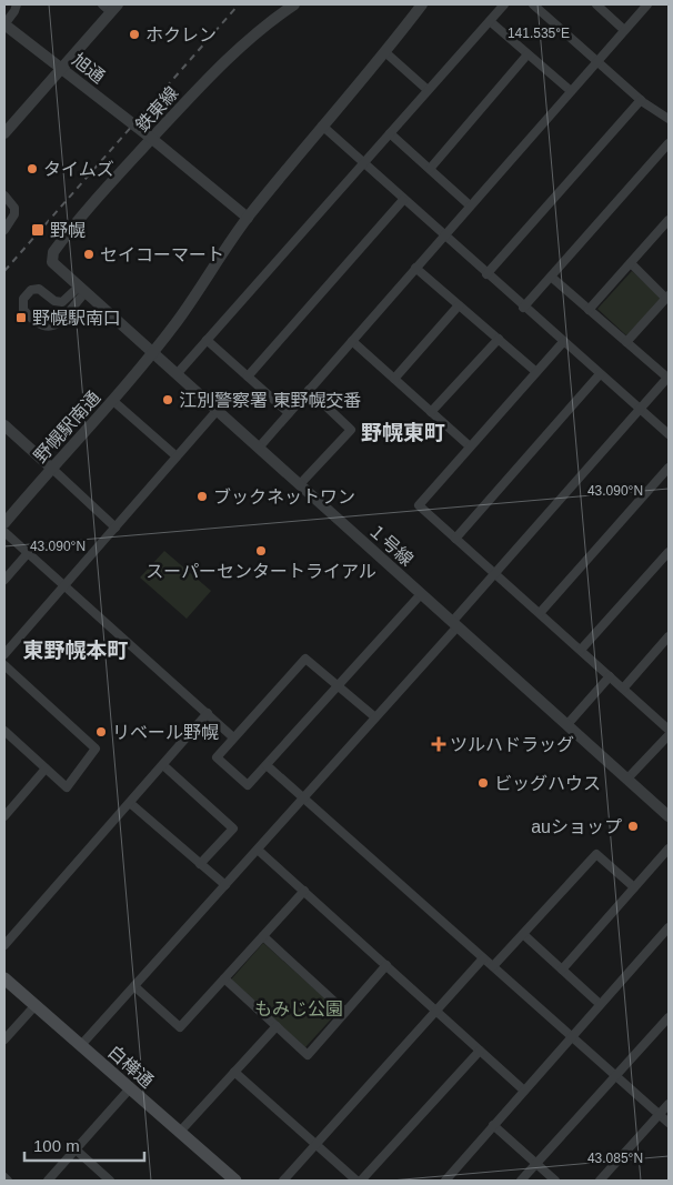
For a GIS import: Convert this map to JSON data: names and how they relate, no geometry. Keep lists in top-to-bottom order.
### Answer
{
  "streets": {
    "main road": ["白樺通"],
    "street": [
      "旭通",
      "鉄東線",
      "野幌駅南通",
      "１号線"
    ]
  },
  "crossings": [
    ["旭通", "鉄東線"],
    ["旭通", "野幌駅南通"],
    ["鉄東線", "１号線"],
    ["野幌駅南通", "１号線"]
  ],
  "districts": ["野幌東町", "東野幌本町"],
  "parks": ["もみじ公園"],
  "places": {
    "other": [
      "ホクレン",
      "タイムズ",
      "セイコーマート",
      "江別警察署 東野幌交番",
      "ブックネットワン",
      "スーパーセンタートライアル",
      "リベール野幌",
      "ビッグハウス",
      "auショップ"
    ],
    "transit": ["野幌", "野幌駅南口"],
    "health": ["ツルハドラッグ"]
  },
  "scale_bar": "100 m",
  "coordinates": ["141.535°E", "43.090°N", "43.085°N"]
}
